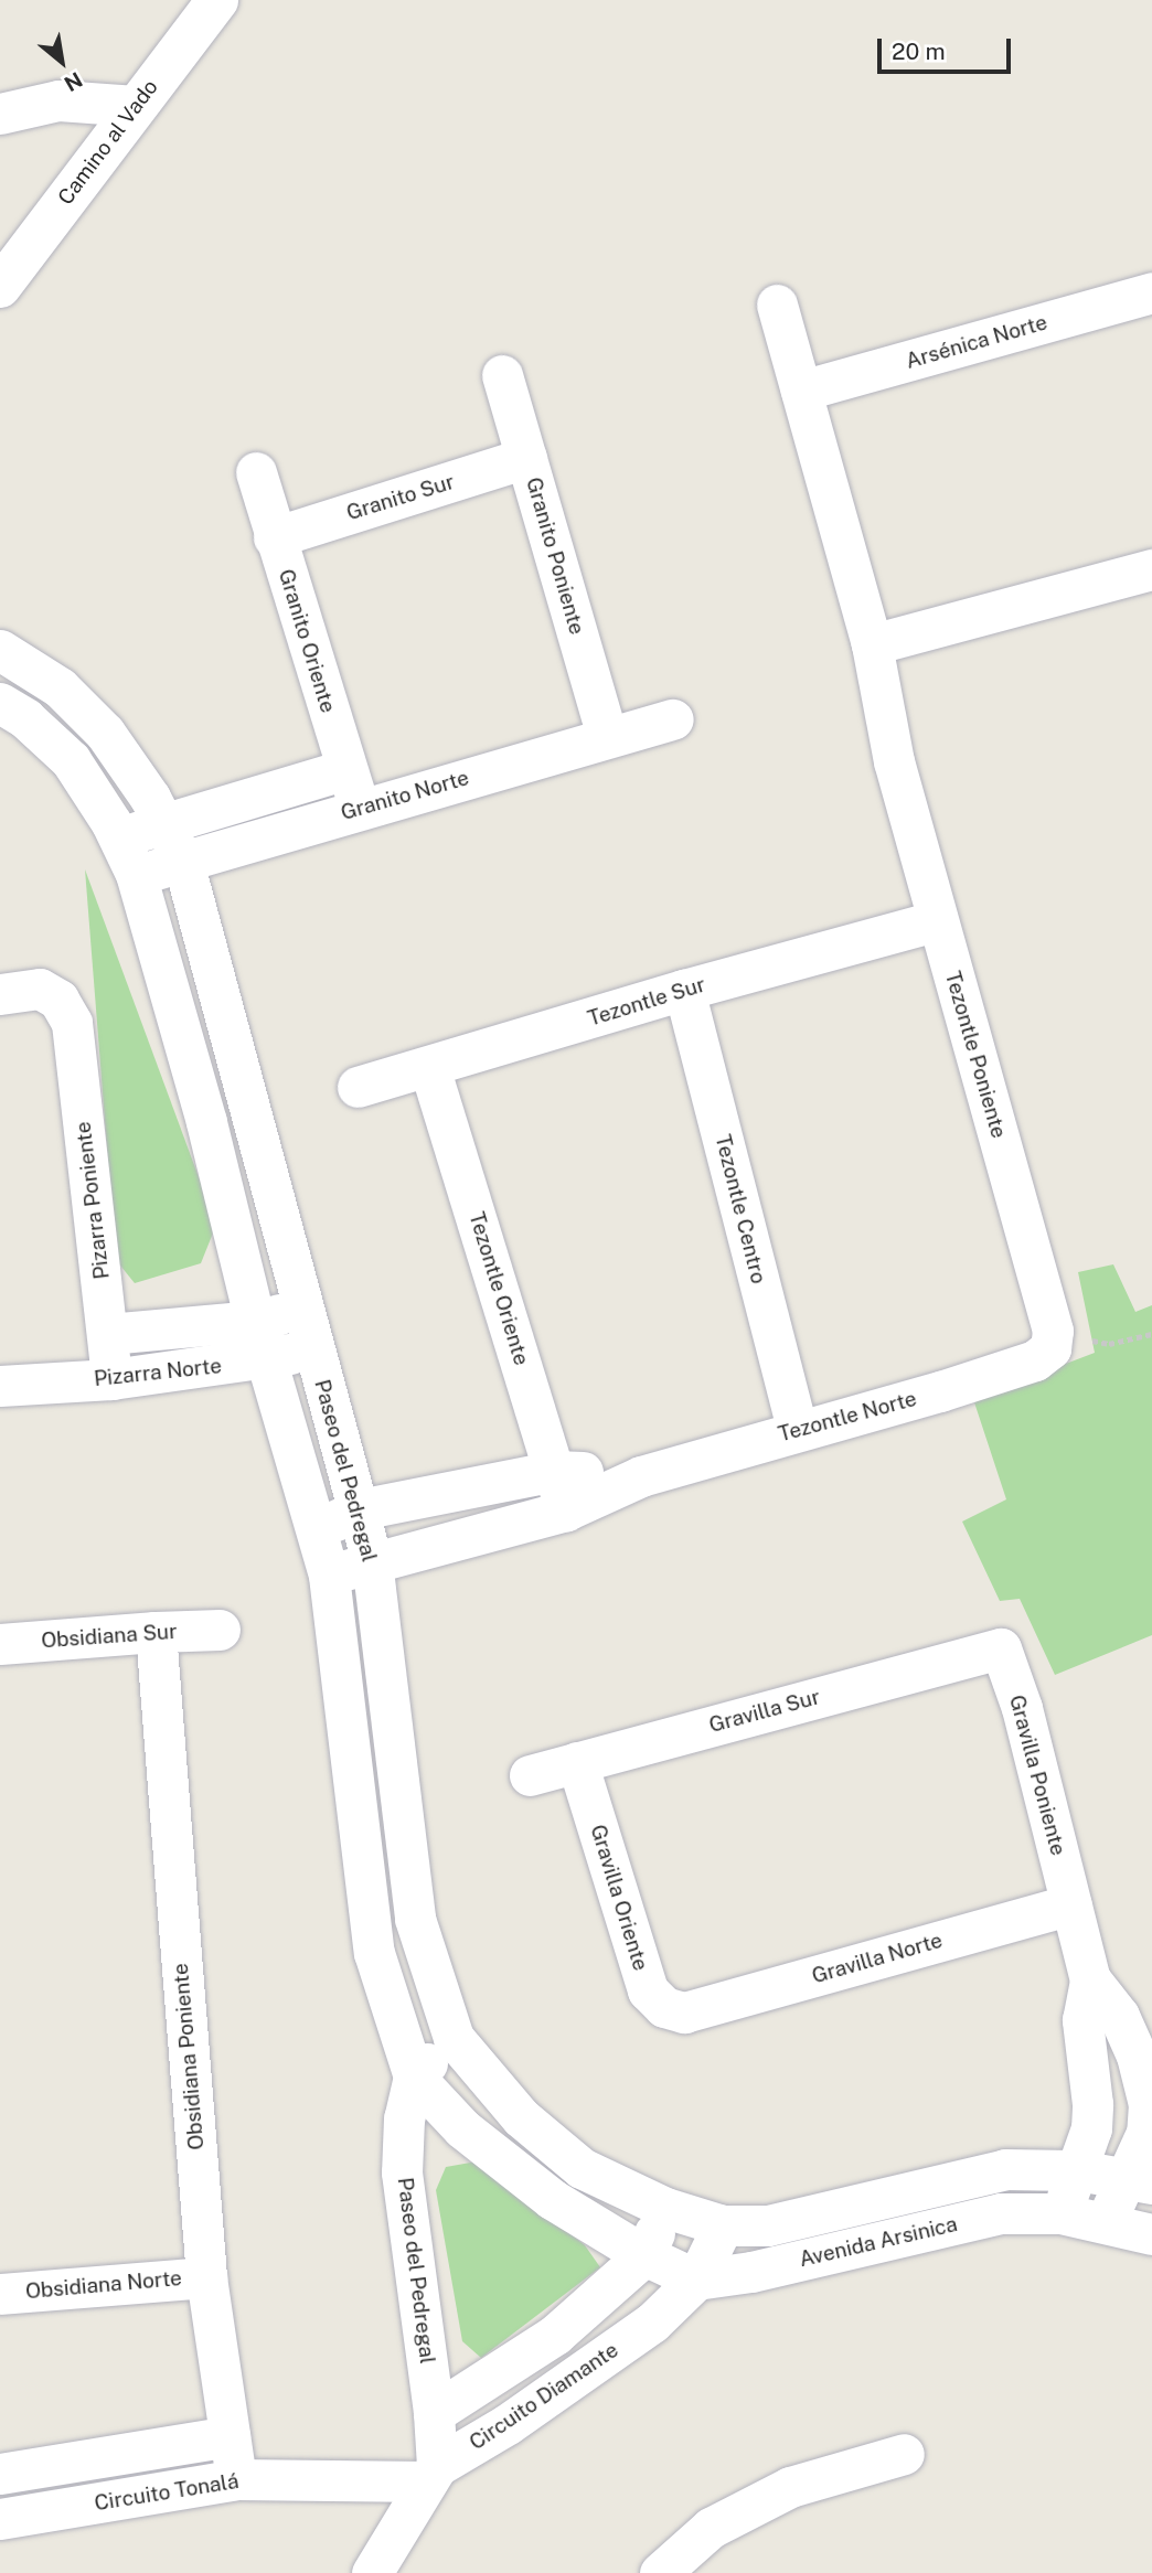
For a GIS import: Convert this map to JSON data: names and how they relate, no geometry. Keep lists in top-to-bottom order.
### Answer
{
  "streets": {
    "street": [
      "Camino al Vado",
      "Arsénica Norte",
      "Granito Sur",
      "Granito Poniente",
      "Granito Oriente",
      "Granito Norte",
      "Tezontle Sur",
      "Tezontle Poniente",
      "Pizarra Poniente",
      "Tezontle Centro",
      "Tezontle Oriente",
      "Pizarra Norte",
      "Tezontle Norte",
      "Paseo del Pedregal",
      "Obsidiana Sur",
      "Gravilla Sur",
      "Gravilla Poniente",
      "Gravilla Oriente",
      "Gravilla Norte",
      "Obsidiana Poniente",
      "Avenida Arsinica",
      "Obsidiana Norte",
      "Circuito Diamante",
      "Circuito Tonalá"
    ]
  },
  "crossings": [
    ["Arsénica Norte", "Tezontle Poniente"],
    ["Granito Sur", "Granito Poniente"],
    ["Granito Sur", "Granito Oriente"],
    ["Granito Poniente", "Granito Norte"],
    ["Granito Oriente", "Granito Norte"],
    ["Granito Norte", "Paseo del Pedregal"],
    ["Tezontle Sur", "Tezontle Poniente"],
    ["Tezontle Sur", "Tezontle Centro"],
    ["Tezontle Sur", "Tezontle Oriente"],
    ["Tezontle Poniente", "Tezontle Norte"],
    ["Pizarra Poniente", "Pizarra Norte"],
    ["Tezontle Centro", "Tezontle Norte"],
    ["Tezontle Oriente", "Tezontle Norte"],
    ["Pizarra Norte", "Paseo del Pedregal"],
    ["Tezontle Norte", "Paseo del Pedregal"],
    ["Paseo del Pedregal", "Avenida Arsinica"],
    ["Paseo del Pedregal", "Circuito Diamante"],
    ["Paseo del Pedregal", "Circuito Tonalá"],
    ["Obsidiana Sur", "Obsidiana Poniente"],
    ["Gravilla Sur", "Gravilla Poniente"],
    ["Gravilla Sur", "Gravilla Oriente"],
    ["Gravilla Poniente", "Gravilla Norte"],
    ["Gravilla Oriente", "Gravilla Norte"],
    ["Obsidiana Poniente", "Obsidiana Norte"],
    ["Obsidiana Poniente", "Circuito Tonalá"],
    ["Avenida Arsinica", "Circuito Diamante"],
    ["Circuito Diamante", "Circuito Tonalá"]
  ],
  "scale_bar": "20 m",
  "north": "bottom right"
}
